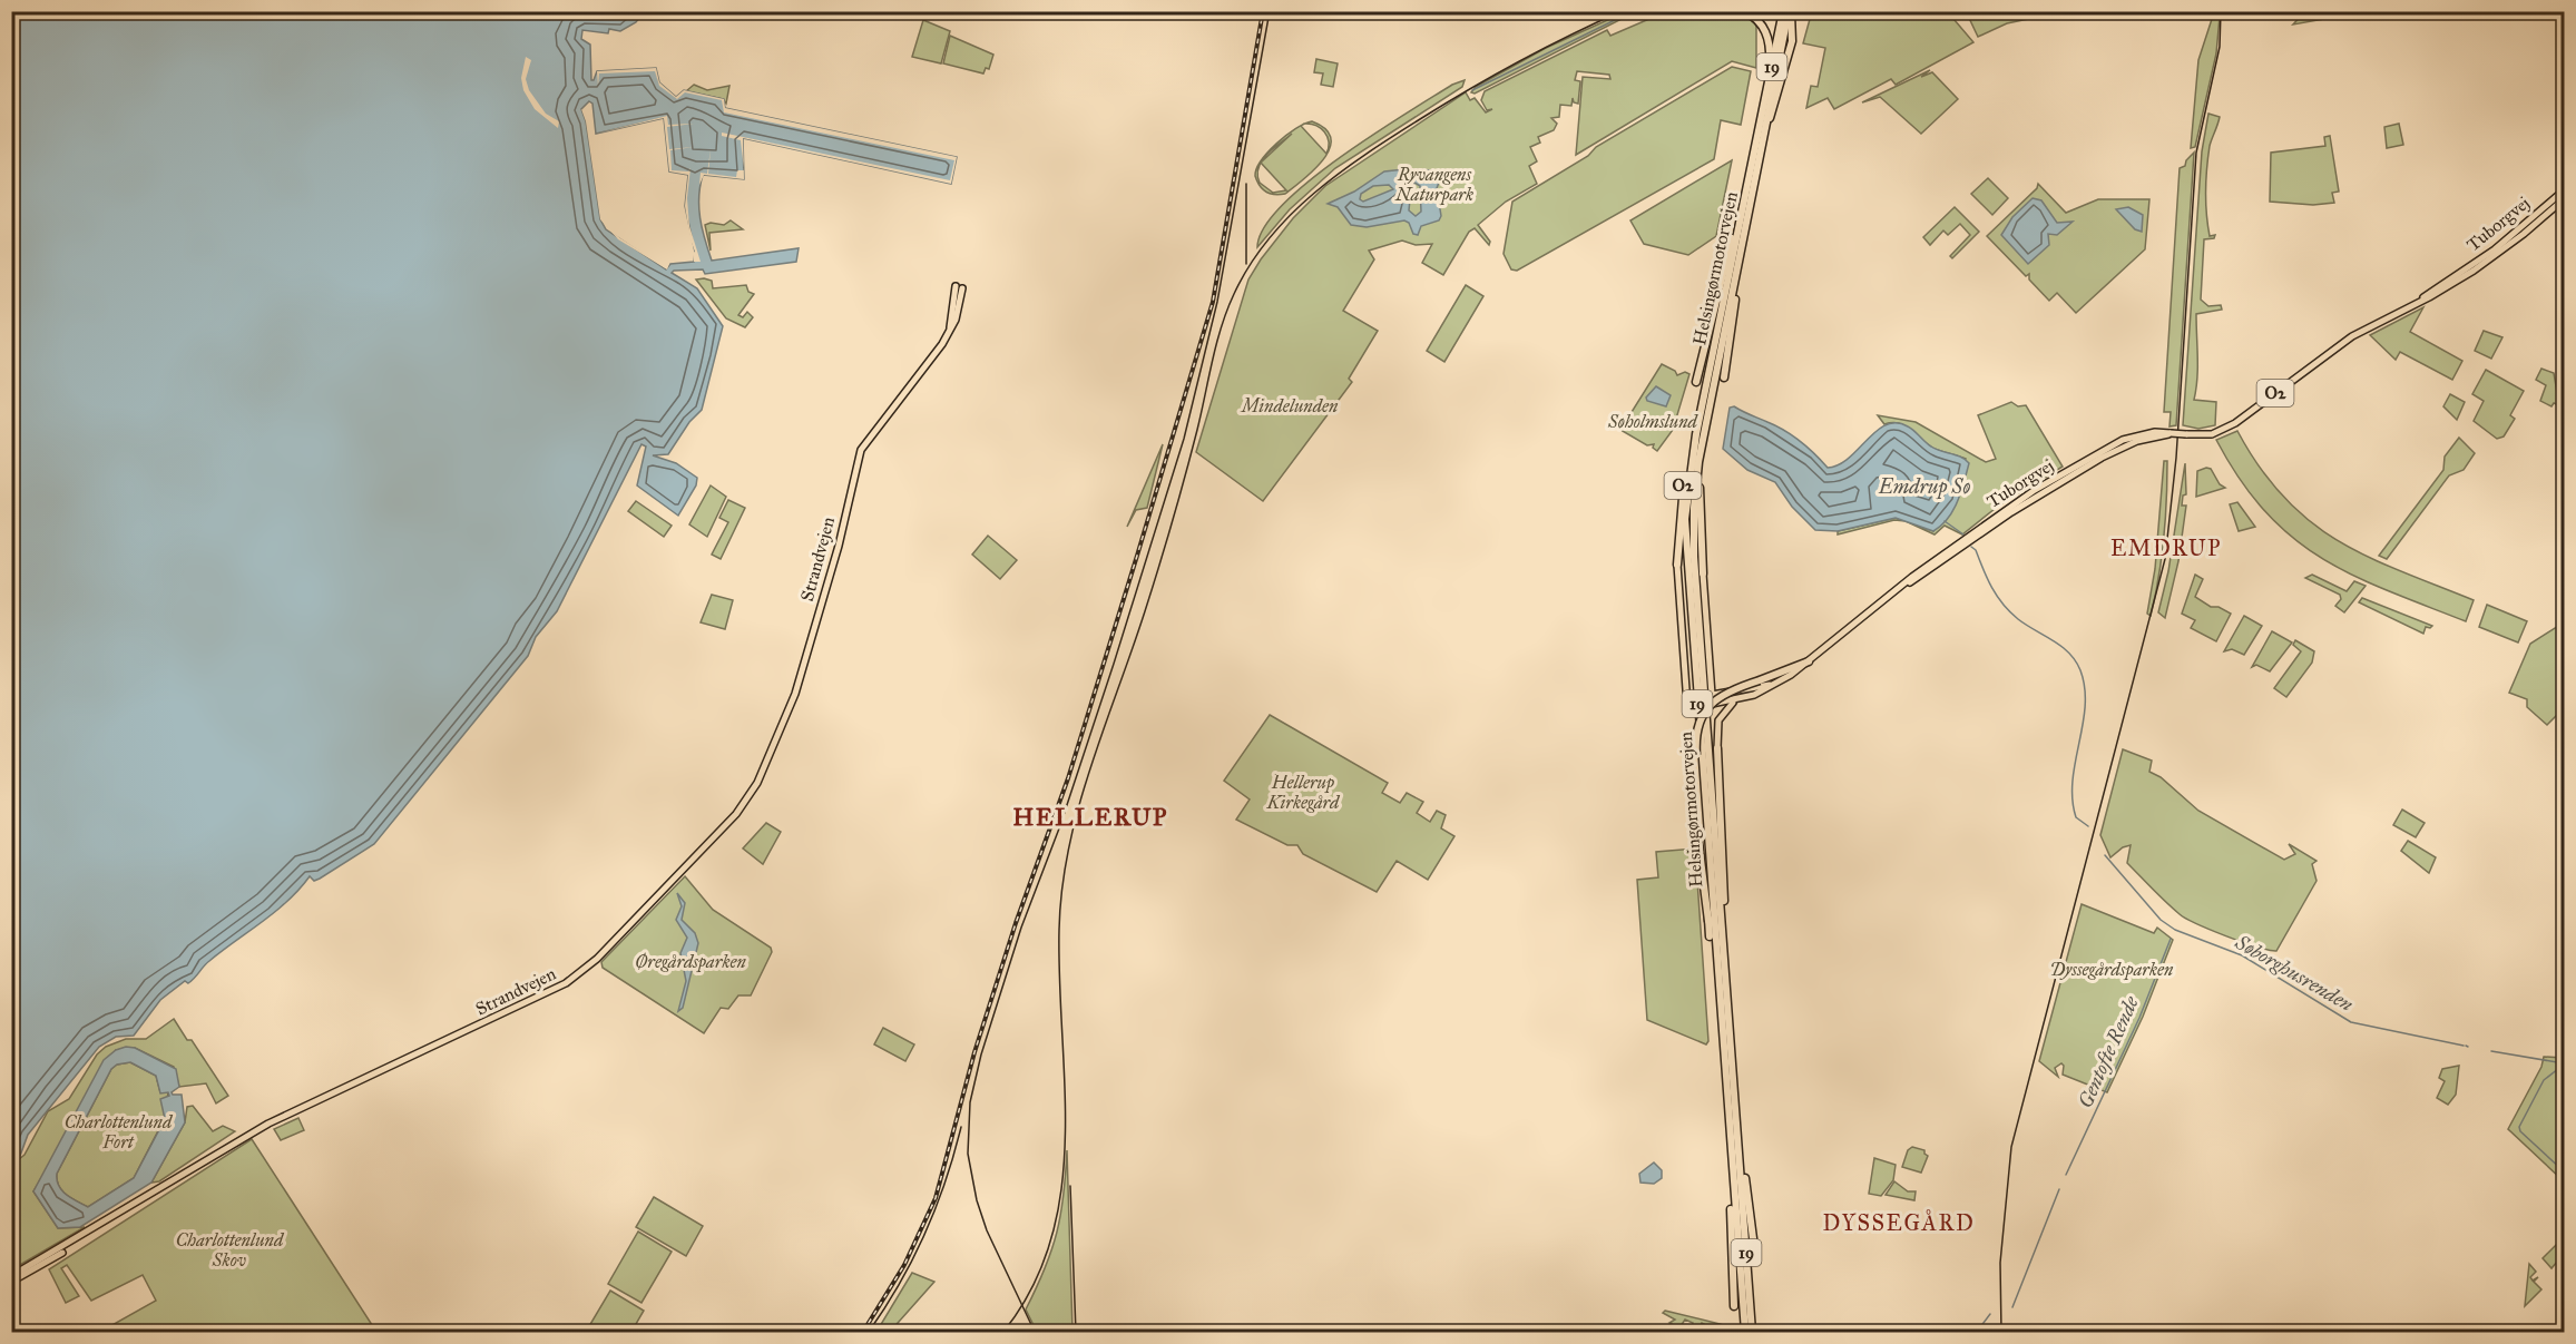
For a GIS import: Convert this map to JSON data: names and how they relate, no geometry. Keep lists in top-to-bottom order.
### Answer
{
  "streets": {
    "highway": ["19", "Helsingørmotorvejen", "O2"],
    "main road": ["Tuborgvej", "Strandvejen"]
  },
  "crossings": [
    ["Tuborgvej", "O2"],
    ["Helsingørmotorvejen", "O2"]
  ],
  "districts": ["EMDRUP", "HELLERUP", "DYSSEGÅRD"],
  "water": ["Emdrup Sø", "Søborghusrenden", "Gentofte Rende"],
  "parks": [
    "Ryvangens Naturpark",
    "Mindelunden",
    "Søholmslund",
    "Hellerup Kirkegård",
    "Øregårdsparken",
    "Dyssegårdsparken",
    "Charlottenlund Fort",
    "Charlottenlund Skov"
  ]
}
